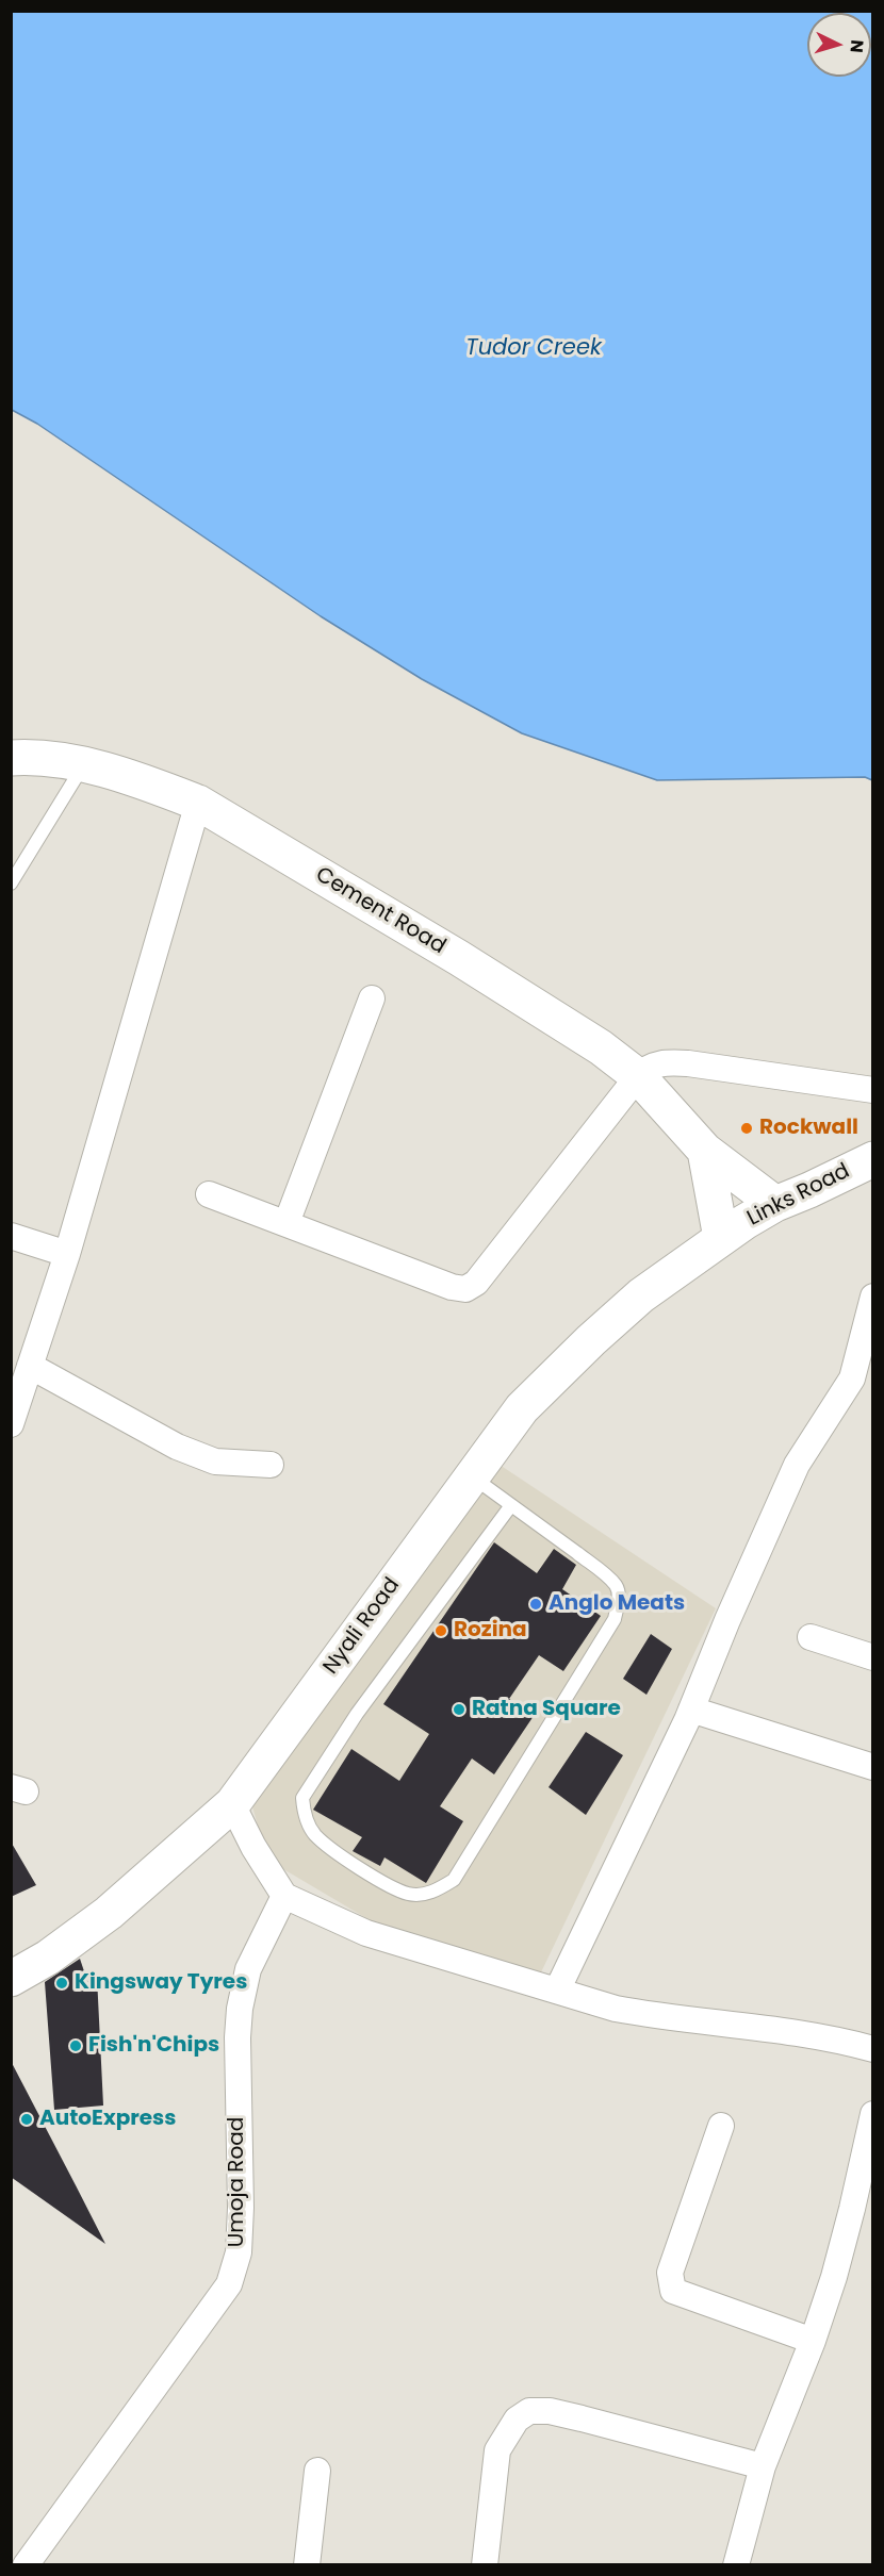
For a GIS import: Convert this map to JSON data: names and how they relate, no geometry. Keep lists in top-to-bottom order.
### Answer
{
  "streets": {
    "main road": ["Cement Road", "Links Road", "Nyali Road"],
    "street": ["Umoja Road"]
  },
  "crossings": [
    ["Cement Road", "Links Road"],
    ["Links Road", "Nyali Road"]
  ],
  "water": ["Tudor Creek"],
  "places": [
    "Rockwall",
    "Anglo Meats",
    "Rozina",
    "Ratna Square",
    "Kingsway Tyres",
    "Fish'n'Chips",
    "AutoExpress"
  ],
  "north": "right"
}
